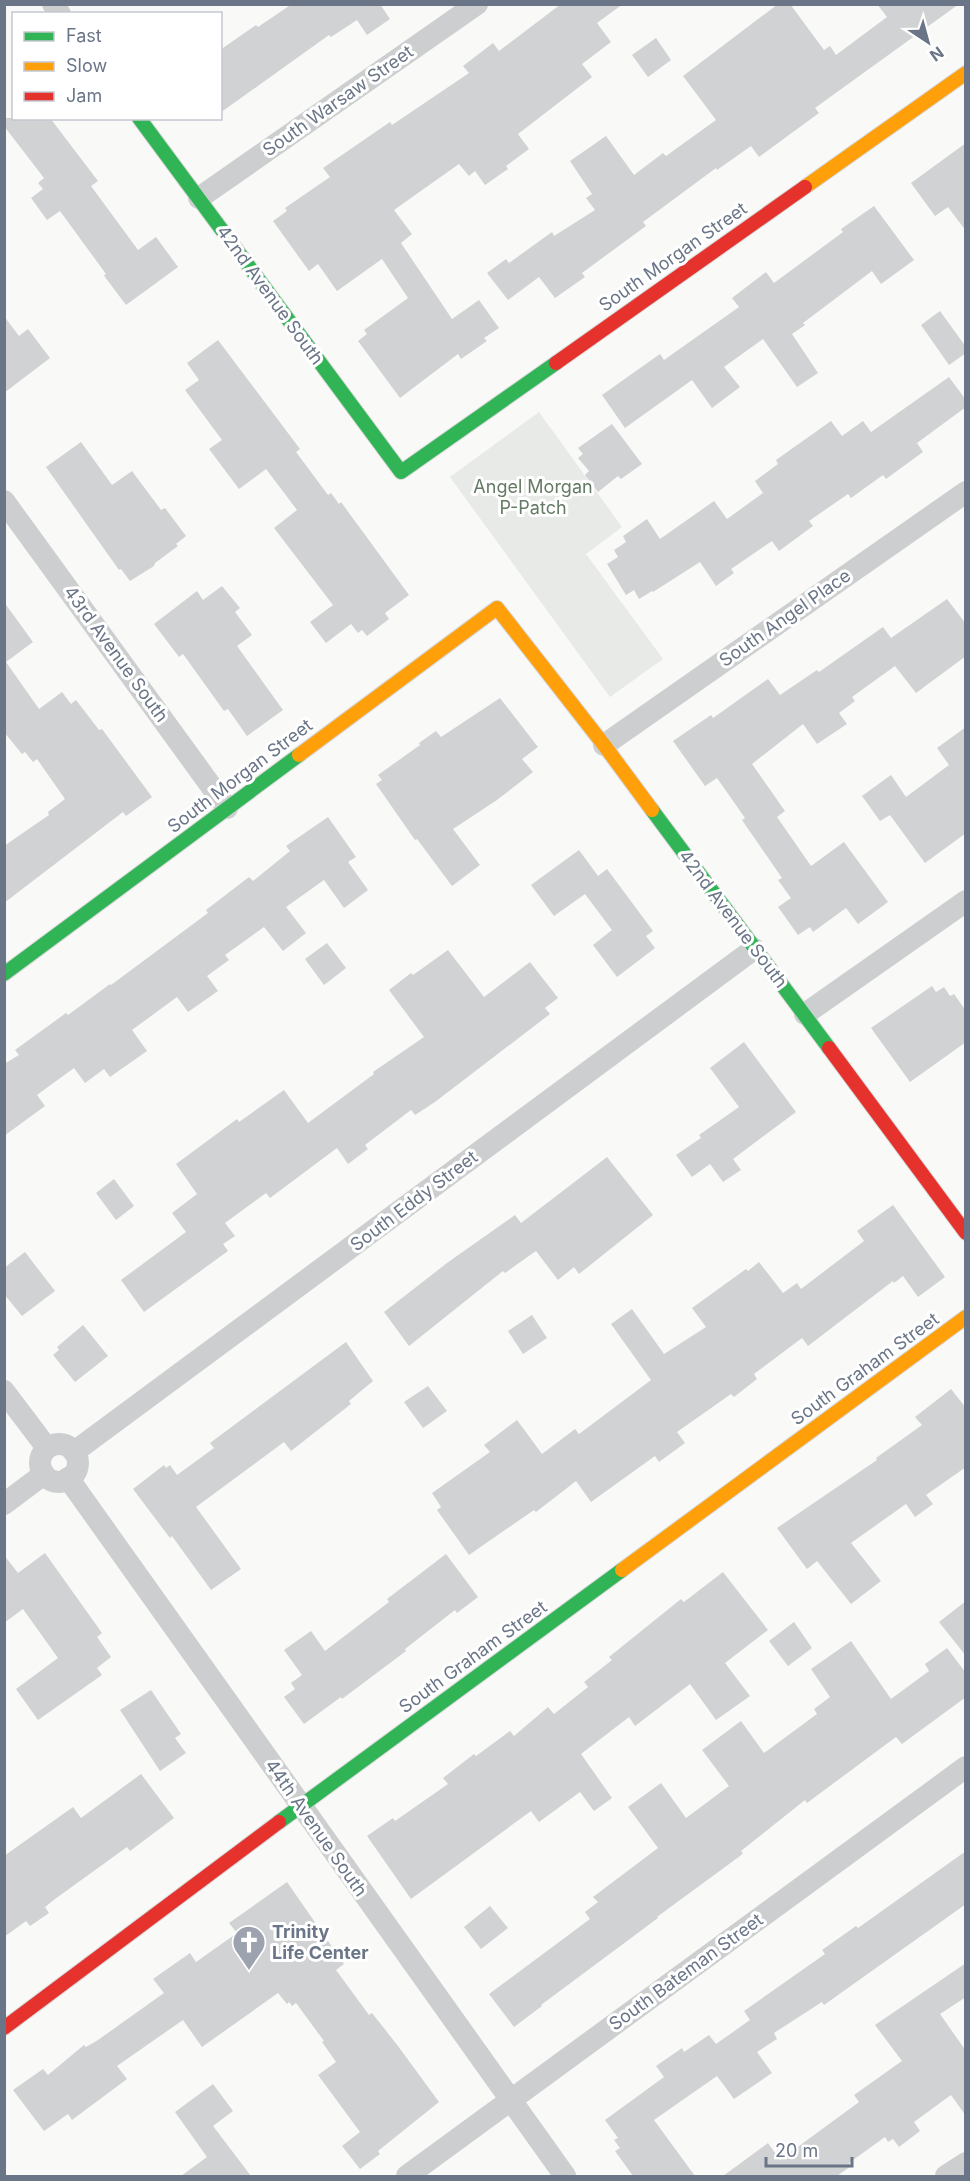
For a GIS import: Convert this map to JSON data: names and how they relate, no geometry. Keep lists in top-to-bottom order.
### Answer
{
  "streets": {
    "street": [
      "South Warsaw Street",
      "South Morgan Street",
      "42nd Avenue South",
      "South Angel Place",
      "43rd Avenue South",
      "South Eddy Street",
      "South Graham Street",
      "44th Avenue South",
      "South Bateman Street"
    ]
  },
  "crossings": [
    ["South Warsaw Street", "42nd Avenue South"],
    ["South Morgan Street", "42nd Avenue South"],
    ["South Morgan Street", "43rd Avenue South"],
    ["42nd Avenue South", "South Angel Place"],
    ["42nd Avenue South", "South Eddy Street"],
    ["South Eddy Street", "44th Avenue South"],
    ["South Graham Street", "44th Avenue South"],
    ["44th Avenue South", "South Bateman Street"]
  ],
  "parks": ["Angel Morgan P-Patch"],
  "places": {
    "church": ["Trinity Life Center"]
  },
  "legend": ["Fast", "Slow", "Jam"],
  "scale_bar": "20 m",
  "north": "bottom right"
}
